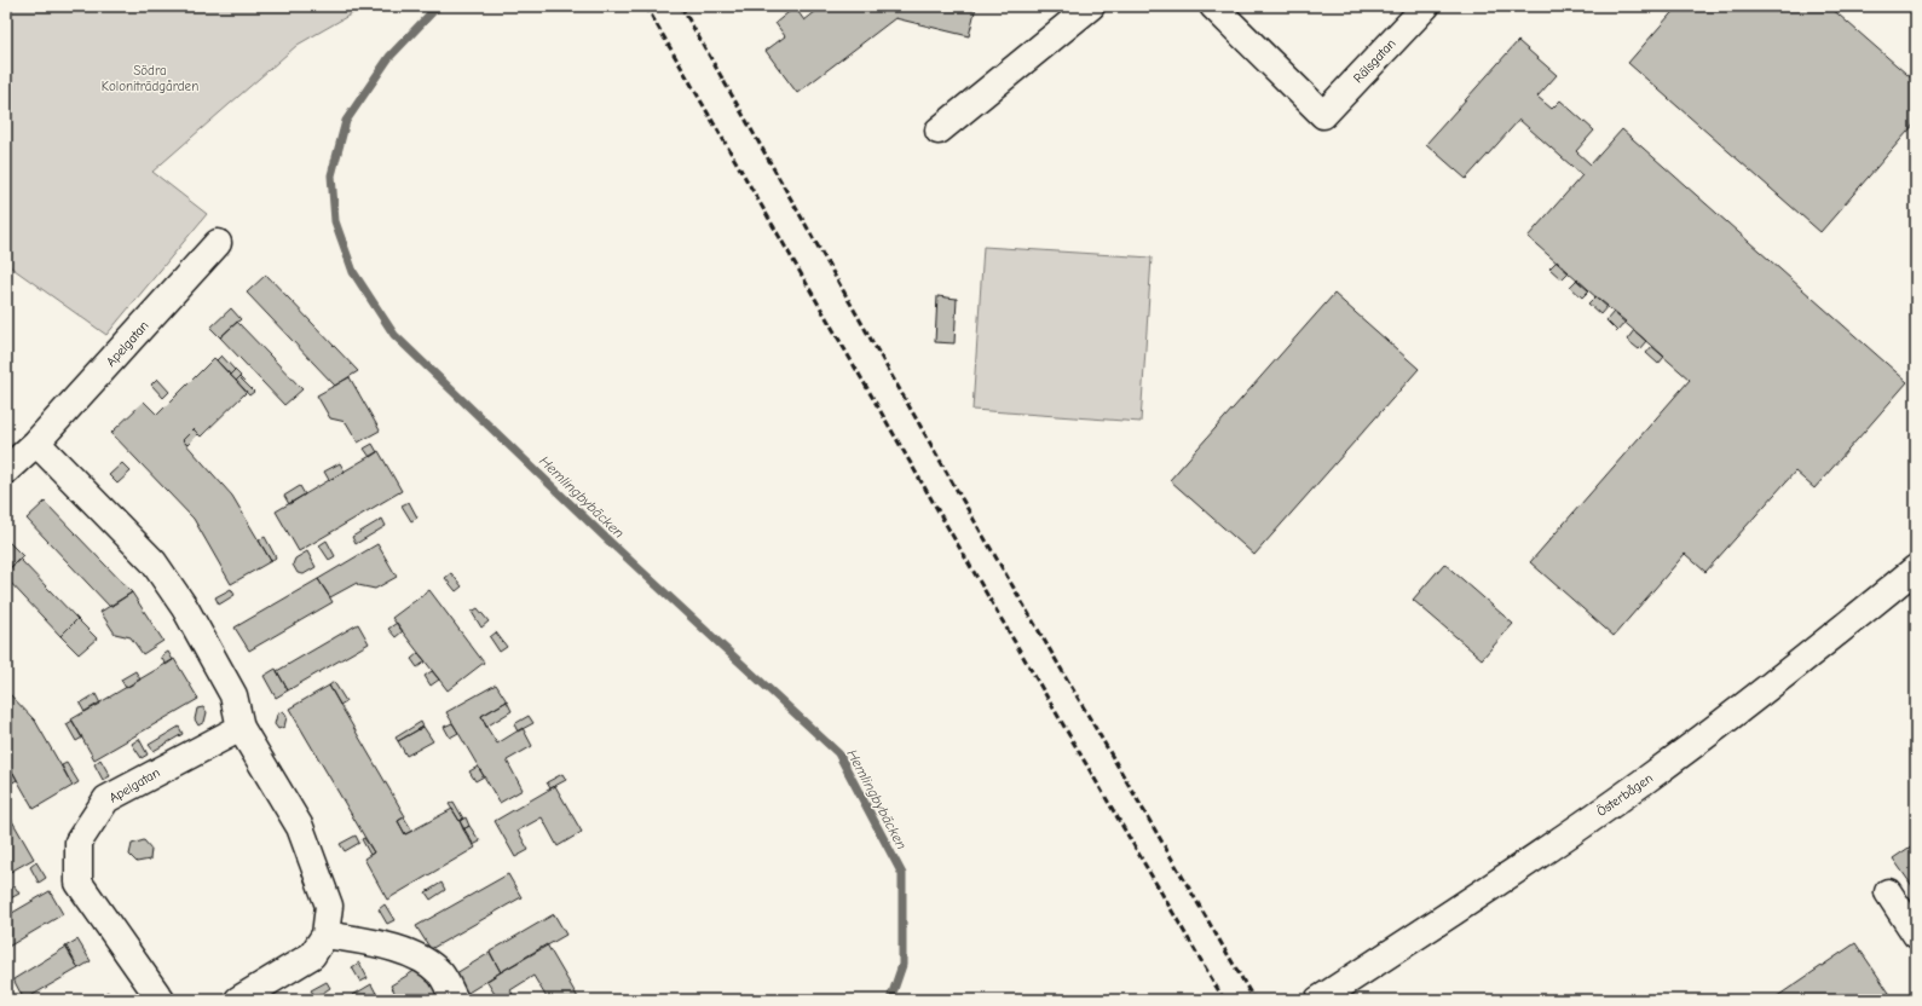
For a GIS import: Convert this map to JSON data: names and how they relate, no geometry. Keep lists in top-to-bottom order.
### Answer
{
  "streets": {
    "main road": ["Rälsgatan", "Apelgatan", "Österbågen"]
  },
  "water": ["Hemlingbybäcken"],
  "parks": ["Södra Koloniträdgården"]
}
